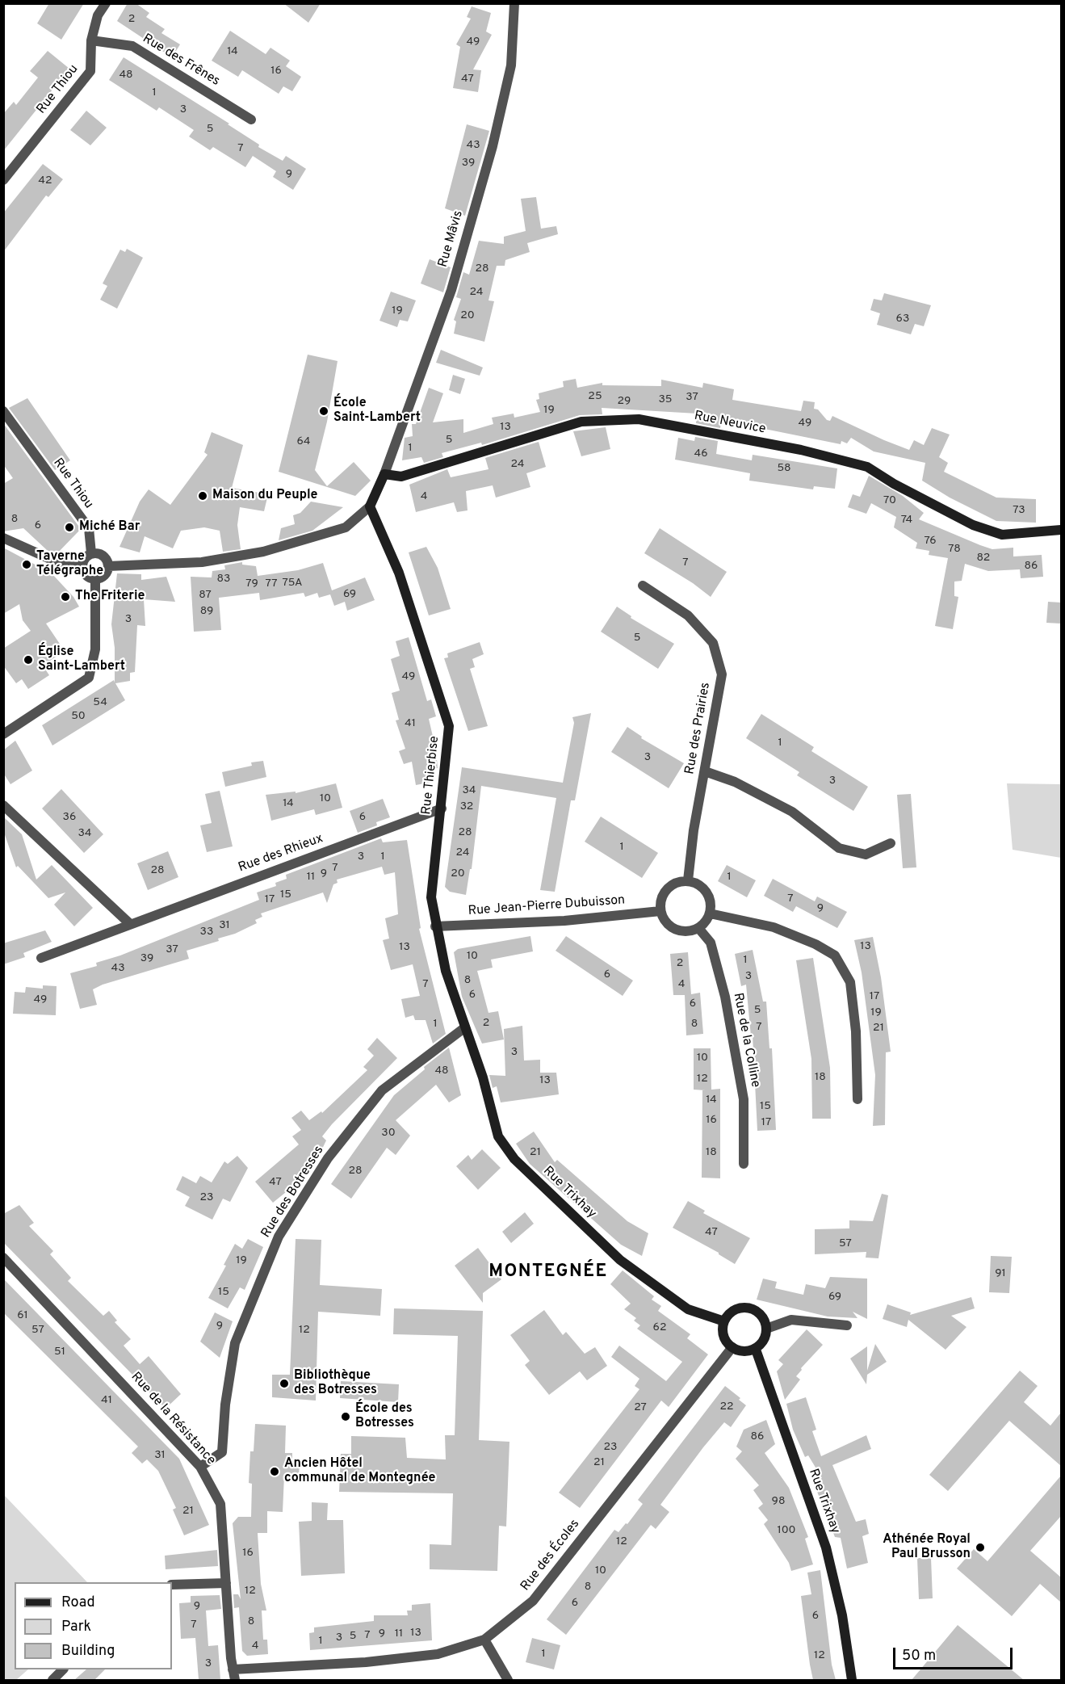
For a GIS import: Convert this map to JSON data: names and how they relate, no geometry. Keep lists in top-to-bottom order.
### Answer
{
  "streets": {
    "street": [
      "Rue des Frênes",
      "Rue Thiou",
      "Rue Mâvis",
      "Rue Neuvice",
      "Rue des Prairies",
      "Rue Thierbise",
      "Rue des Rhieux",
      "Rue Jean-Pierre Dubuisson",
      "Rue de la Colline",
      "Rue des Botresses",
      "Rue Trixhay",
      "Rue de la Résistance",
      "Rue des Écoles"
    ]
  },
  "crossings": [
    ["Rue des Frênes", "Rue Thiou"],
    ["Rue Mâvis", "Rue Neuvice"],
    ["Rue des Prairies", "Rue Jean-Pierre Dubuisson"],
    ["Rue des Prairies", "Rue de la Colline"],
    ["Rue Thierbise", "Rue des Rhieux"],
    ["Rue Thierbise", "Rue Jean-Pierre Dubuisson"],
    ["Rue Thierbise", "Rue des Botresses"],
    ["Rue Thierbise", "Rue Trixhay"],
    ["Rue Jean-Pierre Dubuisson", "Rue de la Colline"],
    ["Rue des Botresses", "Rue Trixhay"],
    ["Rue des Botresses", "Rue de la Résistance"],
    ["Rue Trixhay", "Rue des Écoles"],
    ["Rue de la Résistance", "Rue des Écoles"]
  ],
  "districts": ["MONTEGNÉE"],
  "places": [
    "École Saint-Lambert",
    "Maison du Peuple",
    "Miché Bar",
    "Taverne Télégraphe",
    "The Friterie",
    "Église Saint-Lambert",
    "Bibliothèque des Botresses",
    "École des Botresses",
    "Ancien Hôtel communal de Montegnée",
    "Athénée Royal Paul Brusson"
  ],
  "house_numbers": [
    "2",
    "49",
    "14",
    "16",
    "48",
    "47",
    "1",
    "3",
    "5",
    "43",
    "7",
    "39",
    "9",
    "42",
    "28",
    "24",
    "19",
    "20",
    "63",
    "25",
    "37",
    "35",
    "29",
    "19",
    "49",
    "13",
    "5",
    "64",
    "1",
    "46",
    "24",
    "58",
    "4",
    "70",
    "73",
    "8",
    "74",
    "6",
    "76",
    "78",
    "82",
    "7",
    "86",
    "83",
    "75A",
    "79",
    "77",
    "69",
    "87",
    "89",
    "3",
    "5",
    "49",
    "54",
    "50",
    "41",
    "1",
    "3",
    "3",
    "34",
    "10",
    "14",
    "32",
    "36",
    "6",
    "28",
    "34",
    "1",
    "24",
    "3",
    "1",
    "7",
    "28",
    "9",
    "20",
    "11",
    "1",
    "15",
    "7",
    "17",
    "9",
    "31",
    "33",
    "13",
    "13",
    "37",
    "10",
    "39",
    "1",
    "2",
    "43",
    "6",
    "3",
    "8",
    "7",
    "4",
    "6",
    "17",
    "49",
    "6",
    "5",
    "19",
    "2",
    "1",
    "8",
    "7",
    "21",
    "3",
    "10",
    "48",
    "18",
    "12",
    "13",
    "14",
    "15",
    "16",
    "17",
    "30",
    "21",
    "18",
    "28",
    "47",
    "23",
    "47",
    "57",
    "19",
    "91",
    "15",
    "69",
    "61",
    "9",
    "62",
    "57",
    "12",
    "51",
    "41",
    "22",
    "27",
    "86",
    "23",
    "31",
    "21",
    "98",
    "21",
    "100",
    "12",
    "16",
    "10",
    "8",
    "12",
    "6",
    "9",
    "6",
    "8",
    "7",
    "13",
    "9",
    "11",
    "7",
    "5",
    "3",
    "1",
    "4",
    "1",
    "12",
    "3"
  ],
  "legend": ["Road", "Park", "Building"],
  "scale_bar": "50 m"
}
